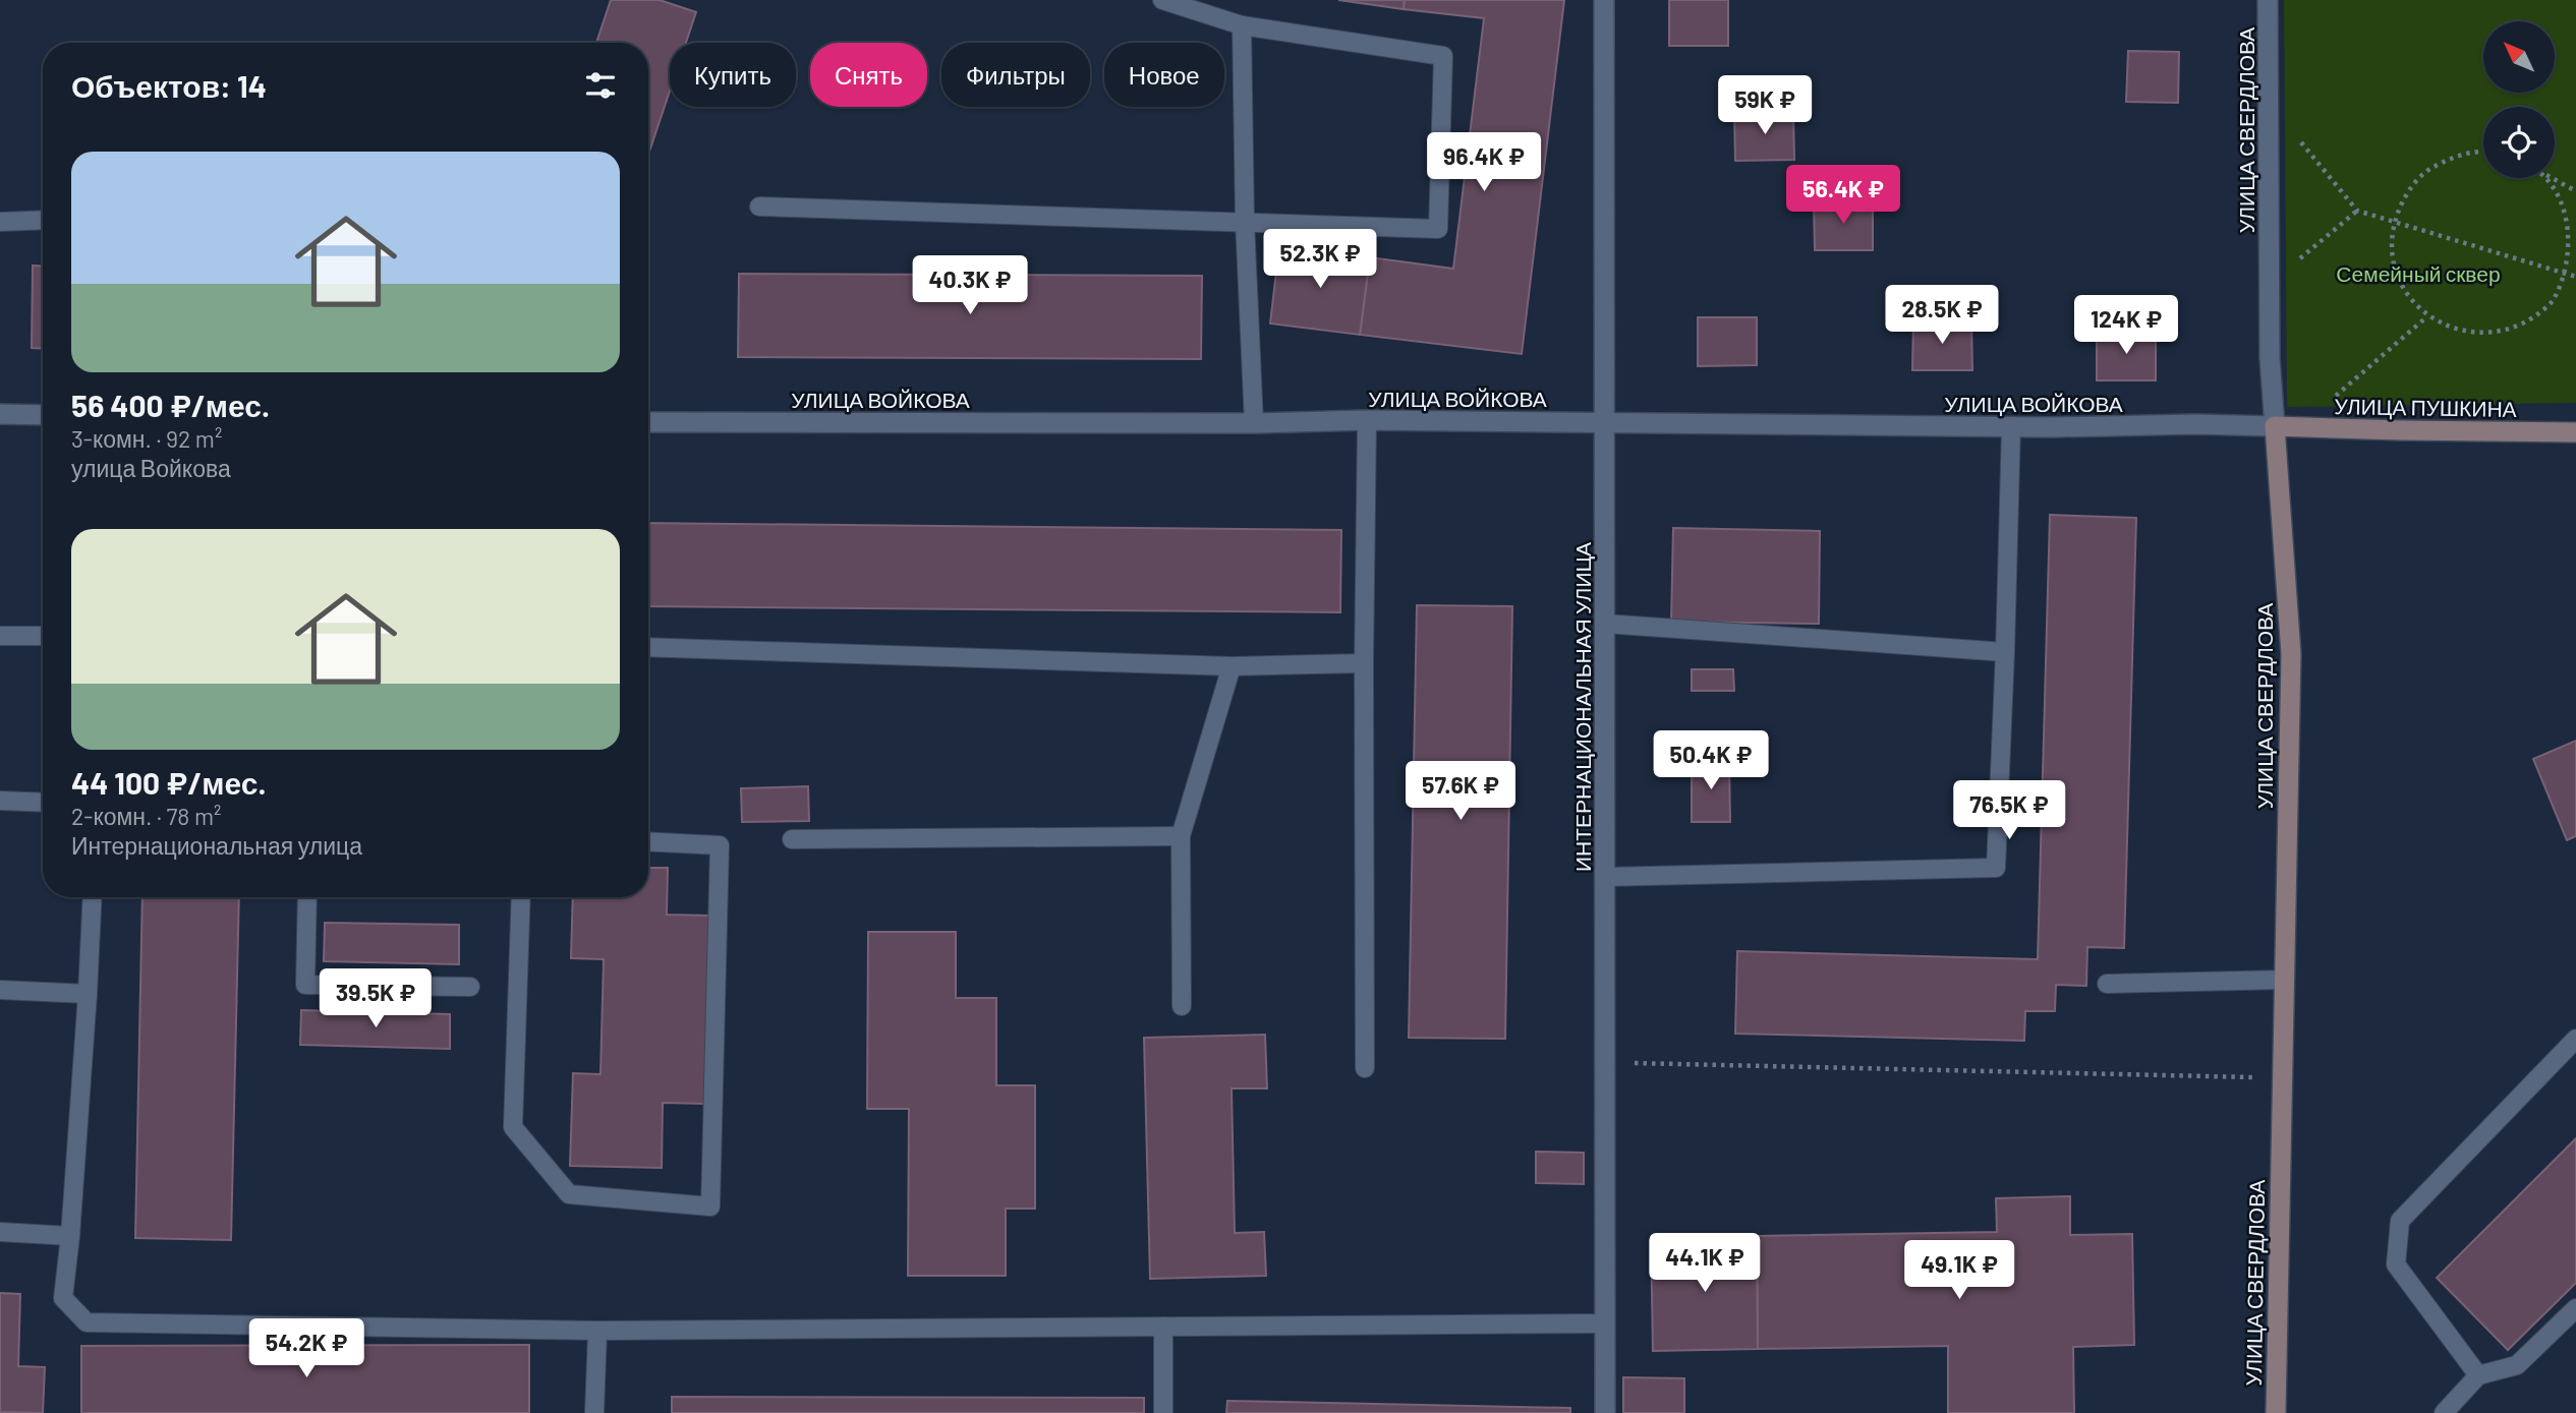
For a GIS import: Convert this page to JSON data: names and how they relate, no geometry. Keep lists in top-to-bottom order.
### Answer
{
  "streets": {
    "main road": ["УЛИЦА СВЕРДЛОВА", "УЛИЦА ПУШКИНА"],
    "street": ["УЛИЦА ВОЙКОВА", "ИНТЕРНАЦИОНАЛЬНАЯ УЛИЦА"]
  },
  "crossings": [
    ["УЛИЦА СВЕРДЛОВА", "УЛИЦА ВОЙКОВА"],
    ["УЛИЦА СВЕРДЛОВА", "УЛИЦА ПУШКИНА"],
    ["УЛИЦА ВОЙКОВА", "УЛИЦА ПУШКИНА"],
    ["УЛИЦА ВОЙКОВА", "ИНТЕРНАЦИОНАЛЬНАЯ УЛИЦА"]
  ],
  "parks": ["Семейный сквер"],
  "north": "top left",
  "page": {
    "chip": [
      "Купить",
      "Снять",
      "Фильтры",
      "Новое"
    ],
    "heading": "Объектов: 14",
    "price": [
      "59K ₽",
      "96.4K ₽",
      "56.4K ₽",
      "52.3K ₽",
      "40.3K ₽",
      "28.5K ₽",
      "124K ₽",
      "50.4K ₽",
      "57.6K ₽",
      "76.5K ₽",
      "39.5K ₽",
      "44.1K ₽",
      "49.1K ₽",
      "54.2K ₽"
    ],
    "list": [
      {
        "name": "56 400 ₽/мес.",
        "note": "3-комн. · 92 m² · улица Войкова"
      },
      {
        "name": "44 100 ₽/мес.",
        "note": "2-комн. · 78 m² · Интернациональная улица"
      }
    ]
  }
}
